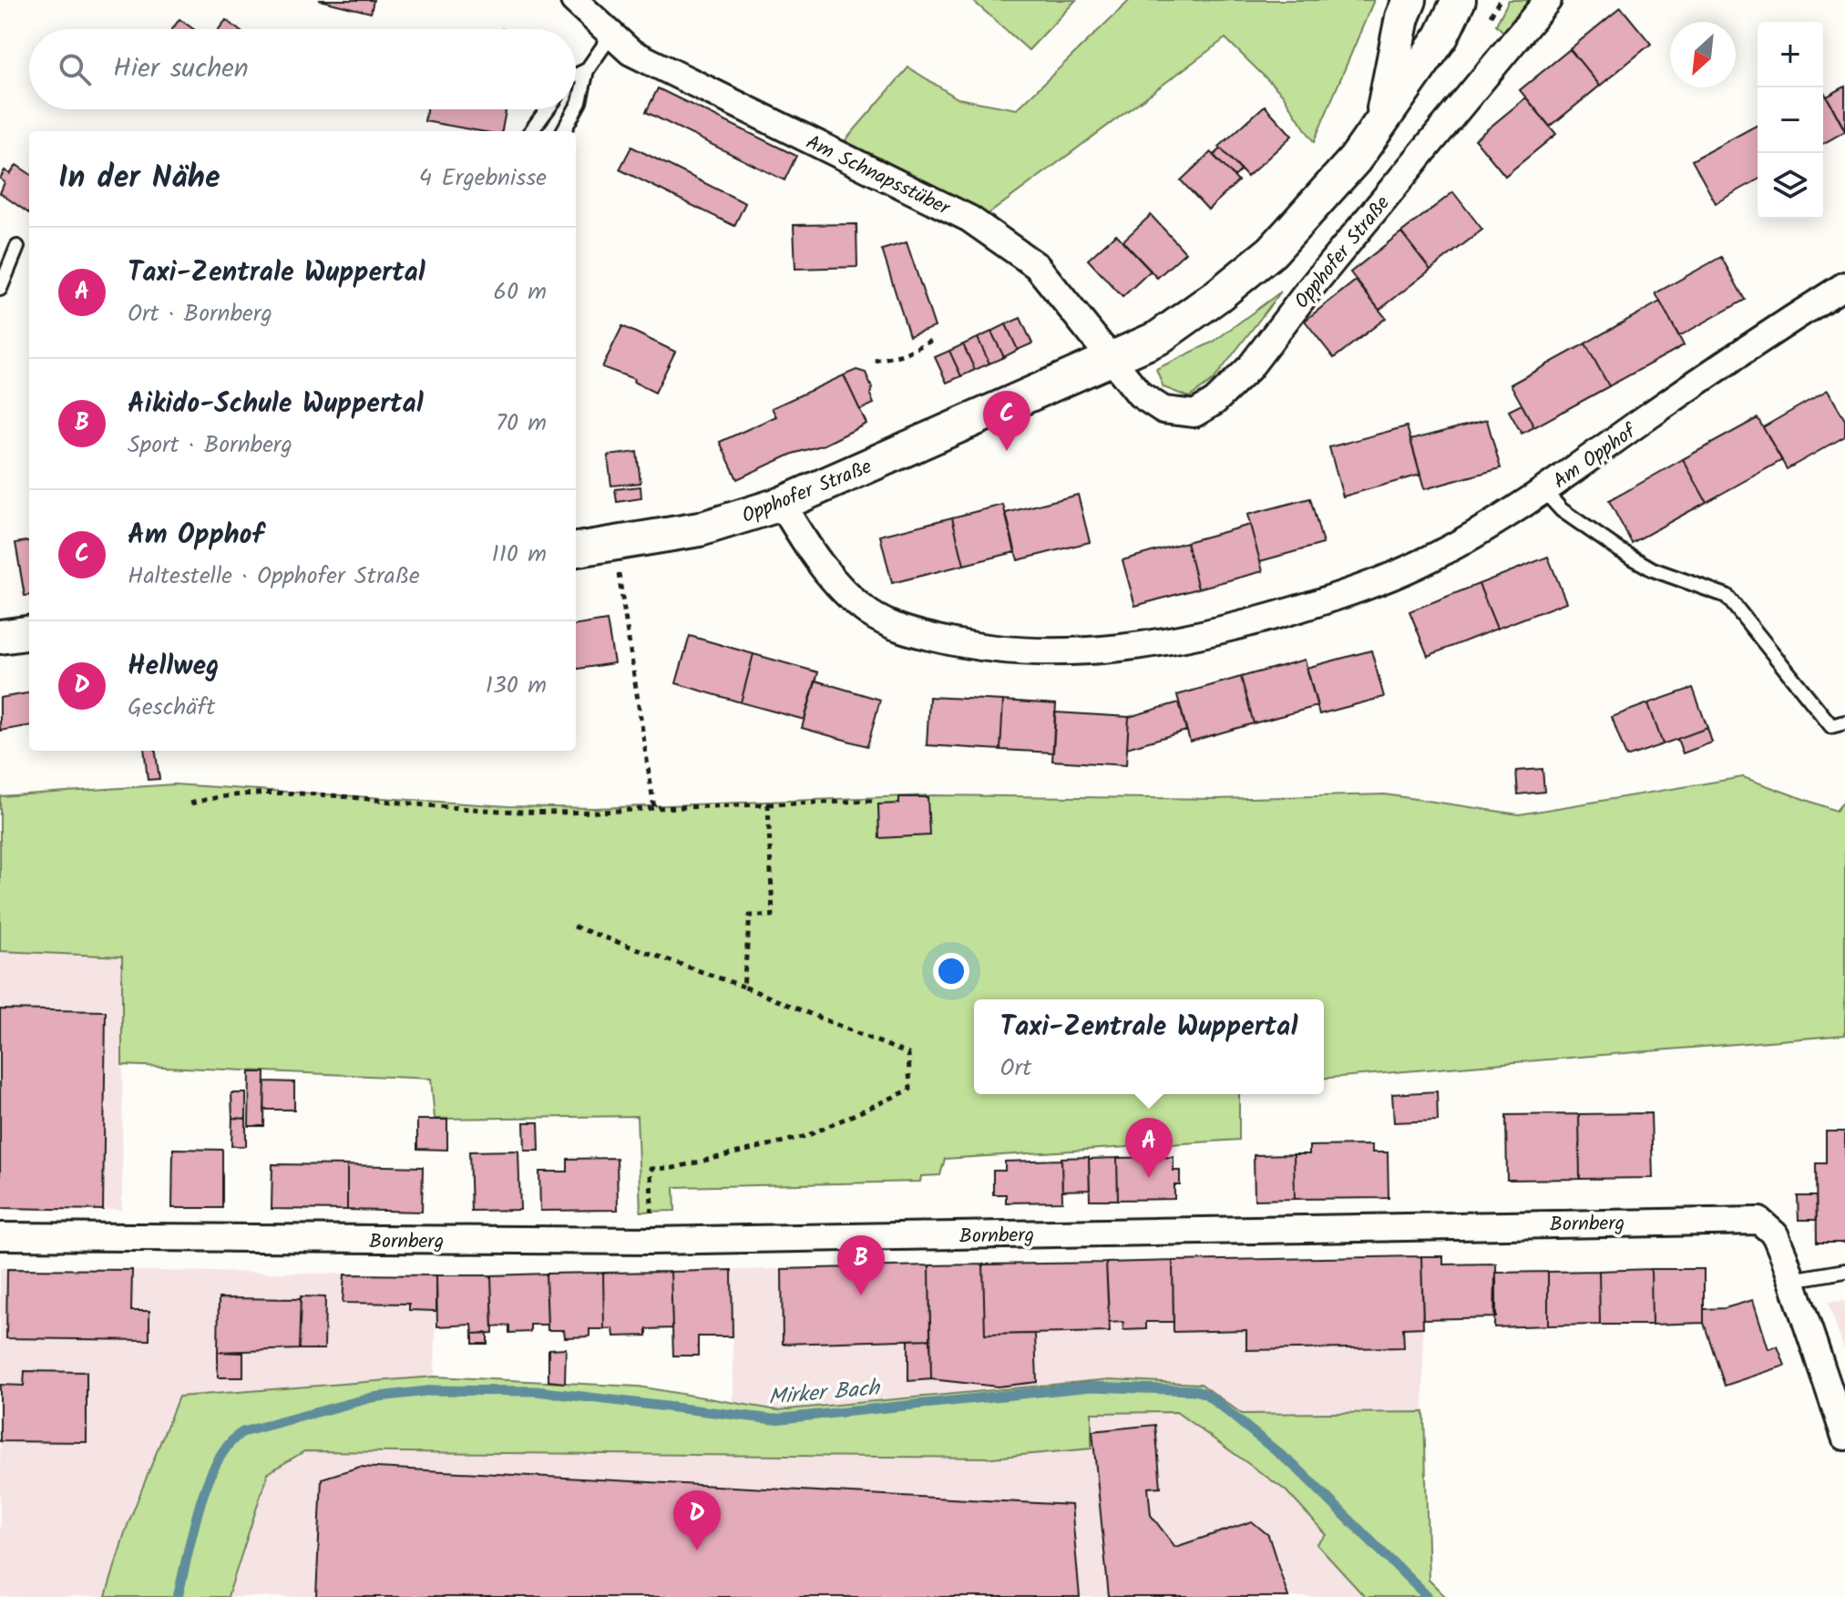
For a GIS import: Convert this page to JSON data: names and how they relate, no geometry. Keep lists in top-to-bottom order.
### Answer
{
  "streets": {
    "street": [
      "Am Schnapsstüber",
      "Opphofer Straße",
      "Am Opphof",
      "Bornberg"
    ]
  },
  "crossings": [
    ["Am Schnapsstüber", "Opphofer Straße"],
    ["Opphofer Straße", "Am Opphof"]
  ],
  "water": ["Mirker Bach"],
  "north": "bottom left",
  "page": {
    "map_buttons": ["+", "−"],
    "search": "Hier suchen",
    "heading": ["In der Nähe", "4 Ergebnisse"],
    "list": [
      {
        "mark": "A",
        "name": "Taxi-Zentrale Wuppertal",
        "note": "Ort · Bornberg",
        "value": "60 m"
      },
      {
        "mark": "B",
        "name": "Aikido-Schule Wuppertal",
        "note": "Sport · Bornberg",
        "value": "70 m"
      },
      {
        "mark": "C",
        "name": "Am Opphof",
        "note": "Haltestelle · Opphofer Straße",
        "value": "110 m"
      },
      {
        "mark": "D",
        "name": "Hellweg",
        "note": "Geschäft",
        "value": "130 m"
      }
    ],
    "pins": [
      "C",
      "A",
      "B",
      "D"
    ],
    "popup": ["Taxi-Zentrale Wuppertal", "Ort"]
  }
}
